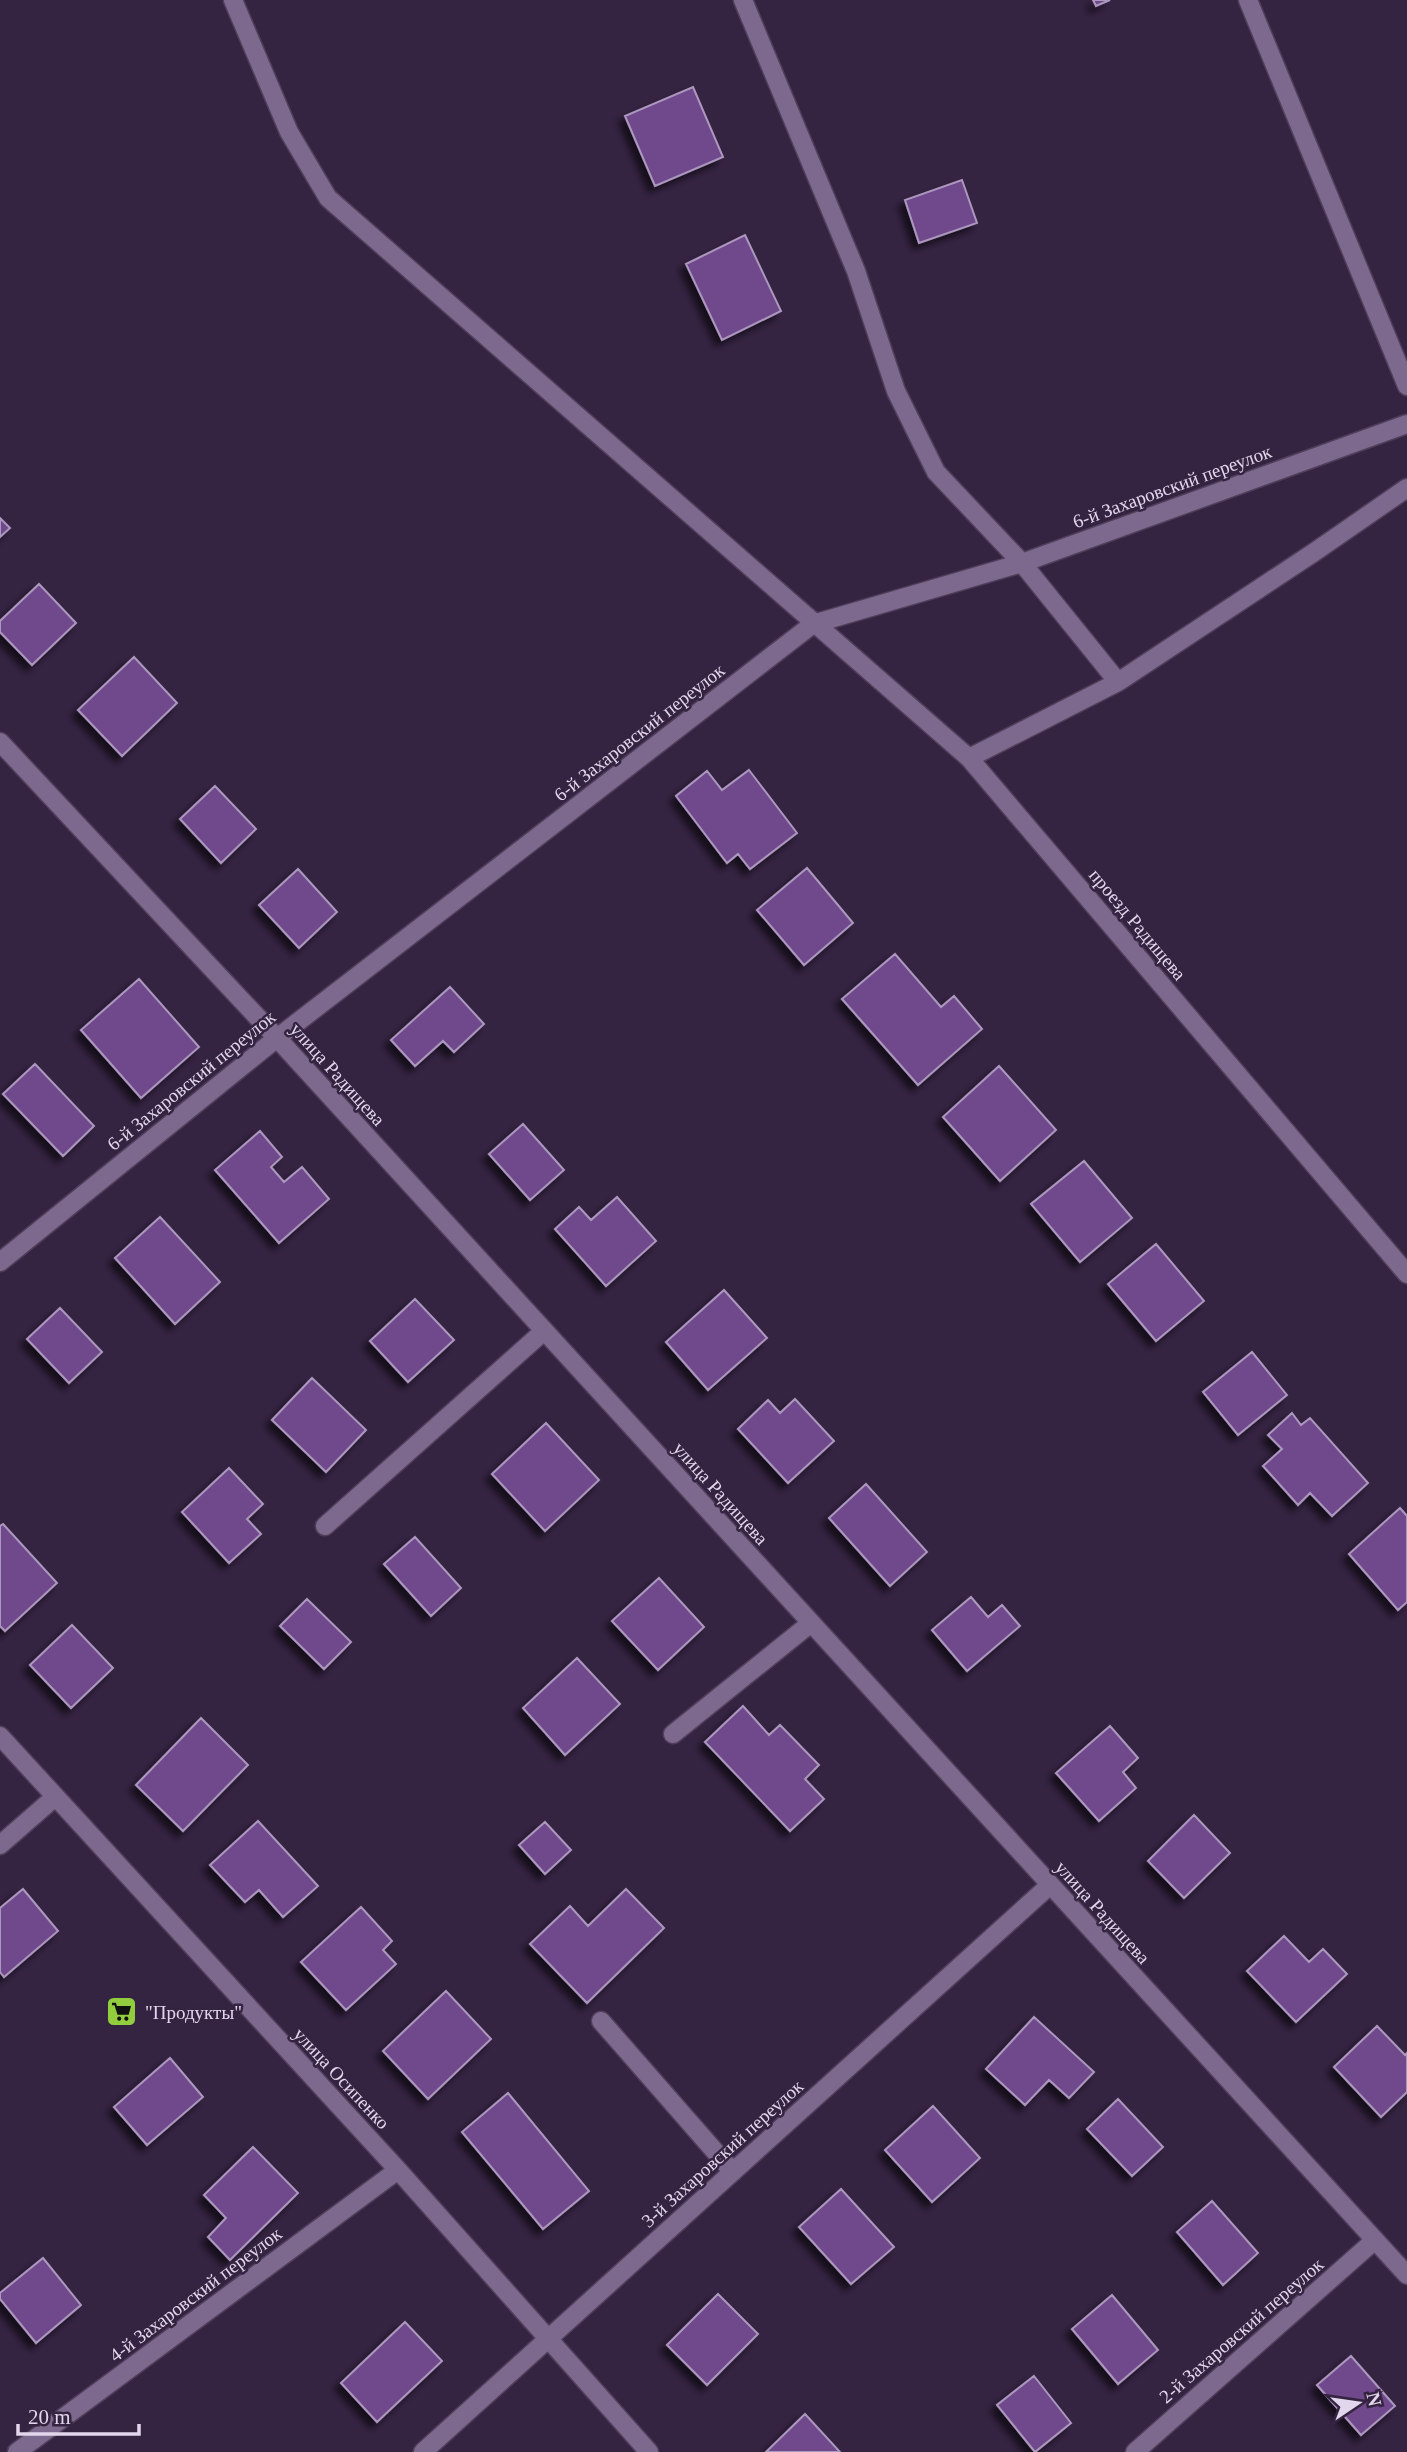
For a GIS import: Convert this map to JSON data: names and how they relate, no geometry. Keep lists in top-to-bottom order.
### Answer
{
  "streets": {
    "street": [
      "6-й Захаровский переулок",
      "проезд Радищева",
      "улица Радищева",
      "улица Осипенко",
      "3-й Захаровский переулок",
      "4-й Захаровский переулок",
      "2-й Захаровский переулок"
    ]
  },
  "crossings": [
    ["6-й Захаровский переулок", "проезд Радищева"],
    ["6-й Захаровский переулок", "улица Радищева"],
    ["улица Радищева", "3-й Захаровский переулок"],
    ["улица Радищева", "2-й Захаровский переулок"],
    ["улица Осипенко", "3-й Захаровский переулок"],
    ["улица Осипенко", "4-й Захаровский переулок"]
  ],
  "places": {
    "supermarket": ["\"Продукты\""]
  },
  "scale_bar": "20 m",
  "north": "right"
}
